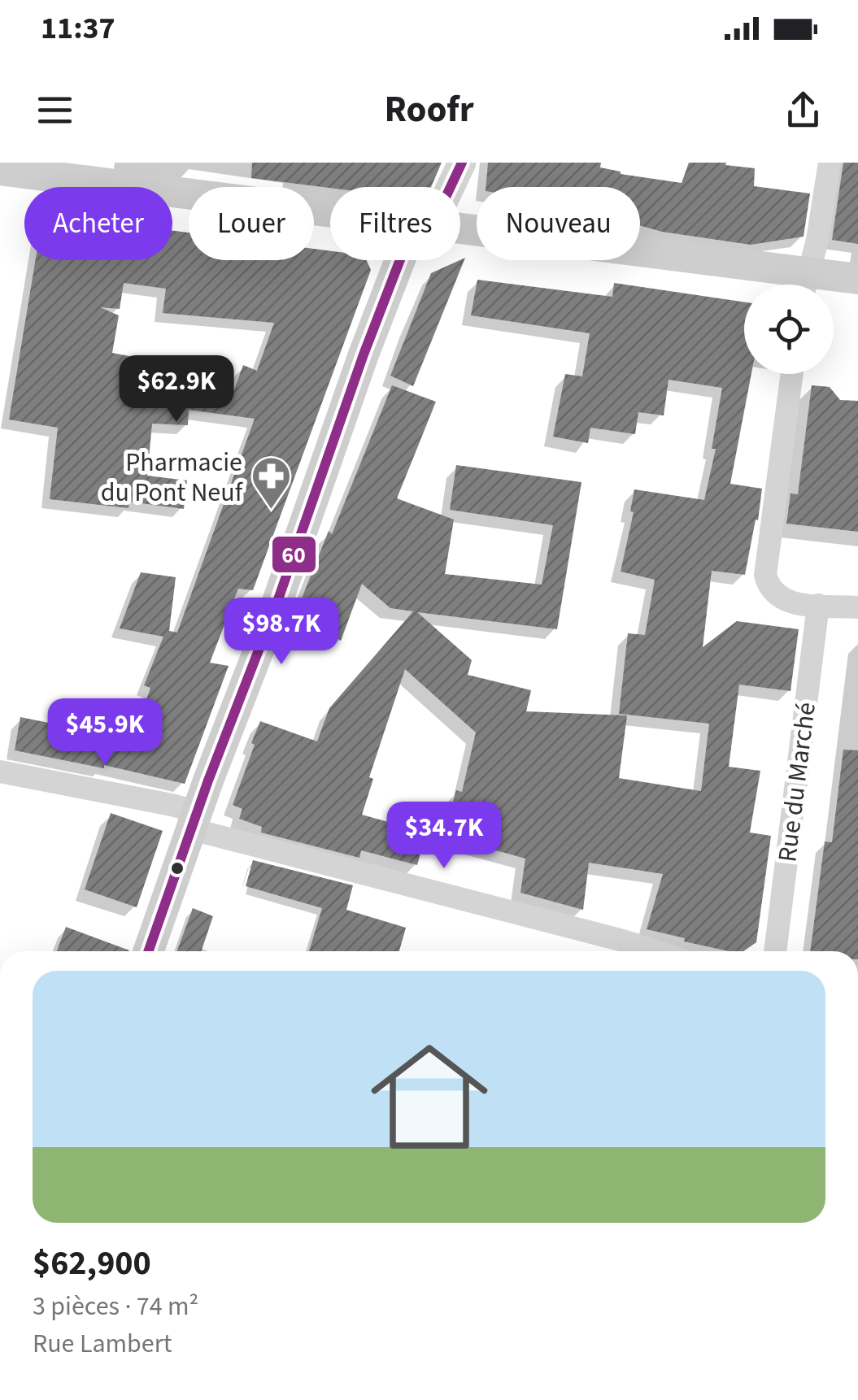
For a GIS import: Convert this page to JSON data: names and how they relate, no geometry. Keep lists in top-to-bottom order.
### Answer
{
  "streets": {
    "street": ["Rue du Marché"]
  },
  "places": {
    "pharmacy": ["Pharmacie du Pont Neuf"]
  },
  "lines": ["transit line 60"],
  "page": {
    "status": "11:37",
    "header": "Roofr",
    "chip": [
      "Acheter",
      "Louer",
      "Filtres",
      "Nouveau"
    ],
    "price": [
      "$62.9K",
      "$98.7K",
      "$45.9K",
      "$34.7K"
    ],
    "list": [
      {
        "name": "$62,900",
        "note": "3 pièces · 74 m² · Rue Lambert"
      }
    ]
  }
}
